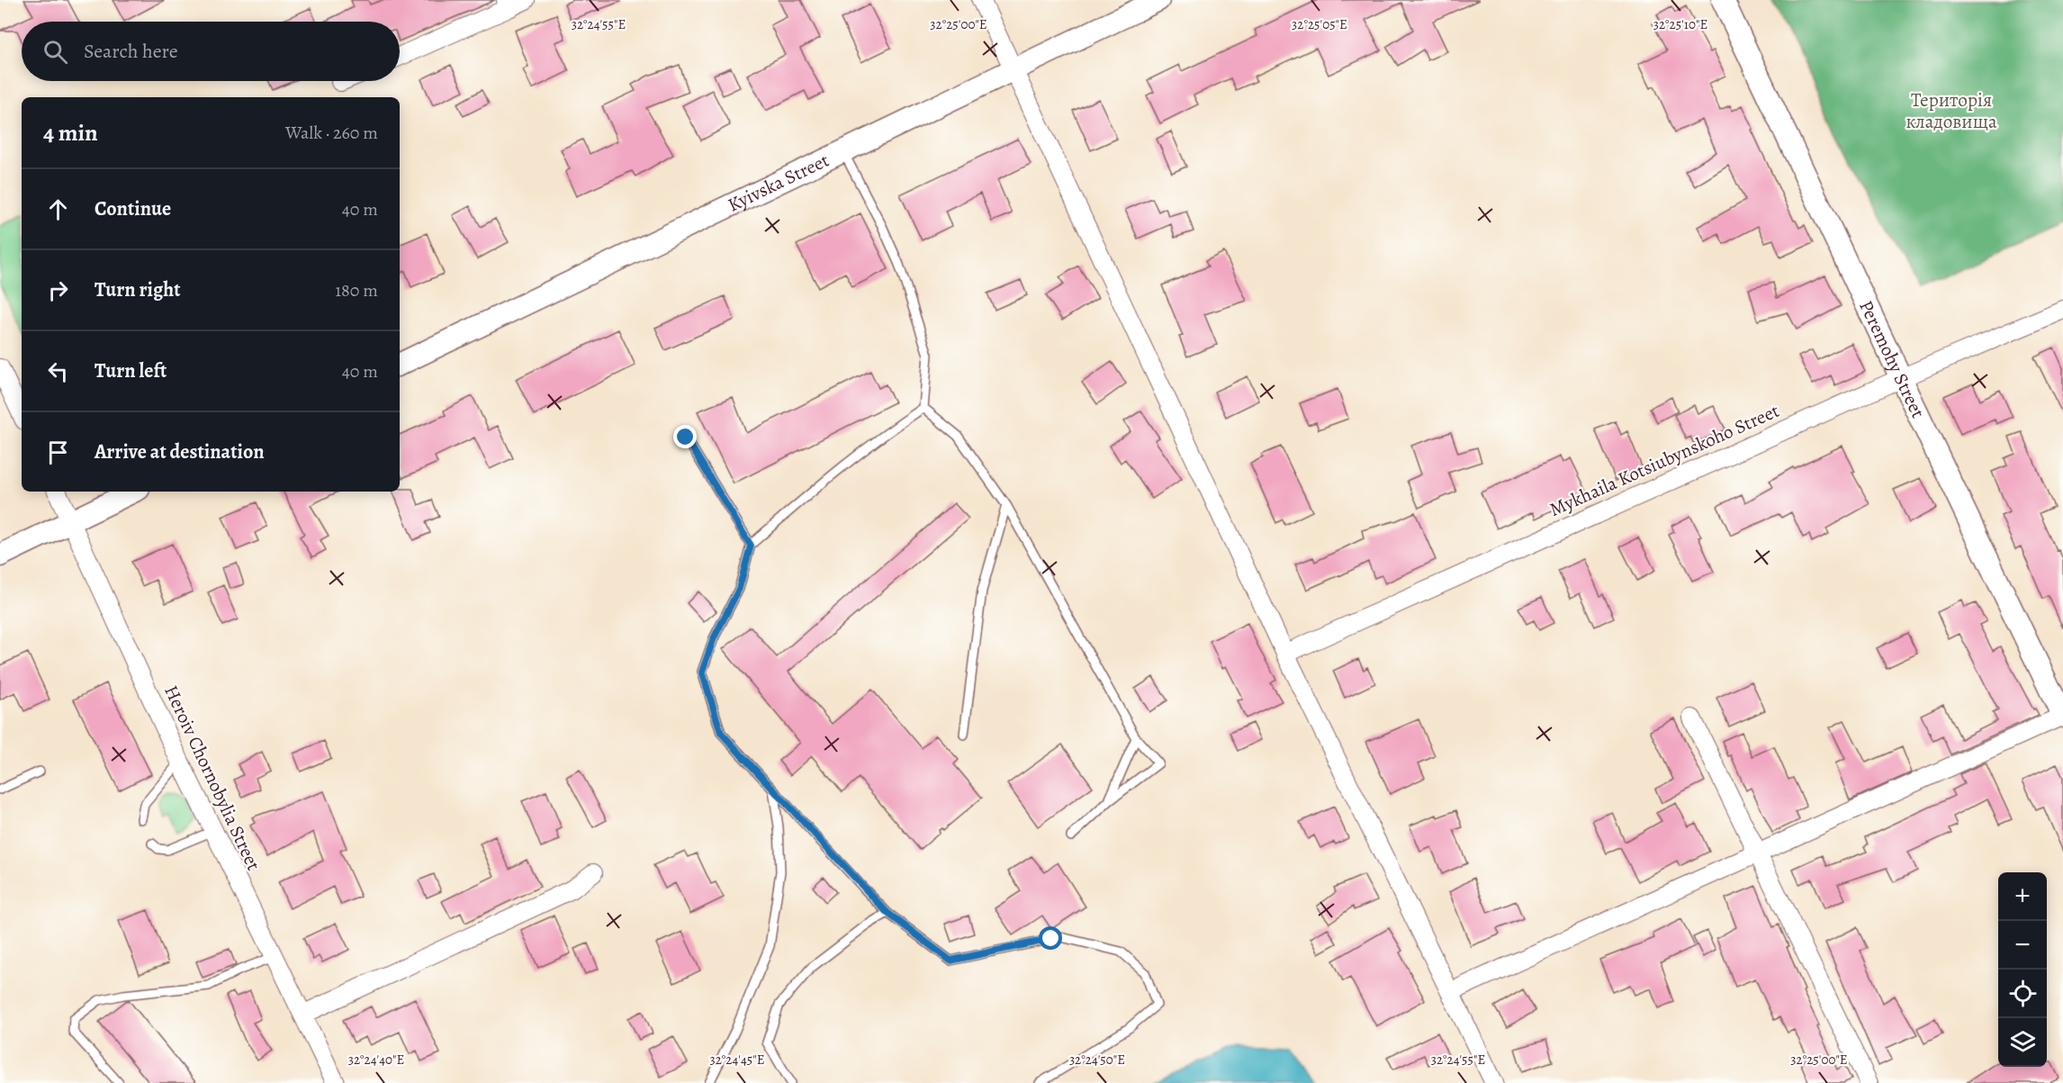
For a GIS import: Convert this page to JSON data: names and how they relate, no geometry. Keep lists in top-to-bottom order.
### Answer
{
  "streets": {
    "street": [
      "Kyivska Street",
      "Peremohy Street",
      "Mykhaila Kotsiubynskoho Street",
      "Heroiv Chornobylia Street"
    ]
  },
  "crossings": [
    ["Peremohy Street", "Mykhaila Kotsiubynskoho Street"]
  ],
  "parks": ["Територія кладовища"],
  "page": {
    "search": "Search here",
    "heading": ["4 min", "Walk · 260 m"],
    "list": [
      ["Continue", "40 m"],
      ["Turn right", "180 m"],
      ["Turn left", "40 m"],
      "Arrive at destination"
    ],
    "map_buttons": ["+", "−"]
  },
  "coordinates": [
    "32°24'55\"E",
    "32°25'00\"E",
    "32°25'05\"E",
    "32°25'10\"E",
    "32°24'40\"E",
    "32°24'45\"E",
    "32°24'50\"E"
  ]
}
